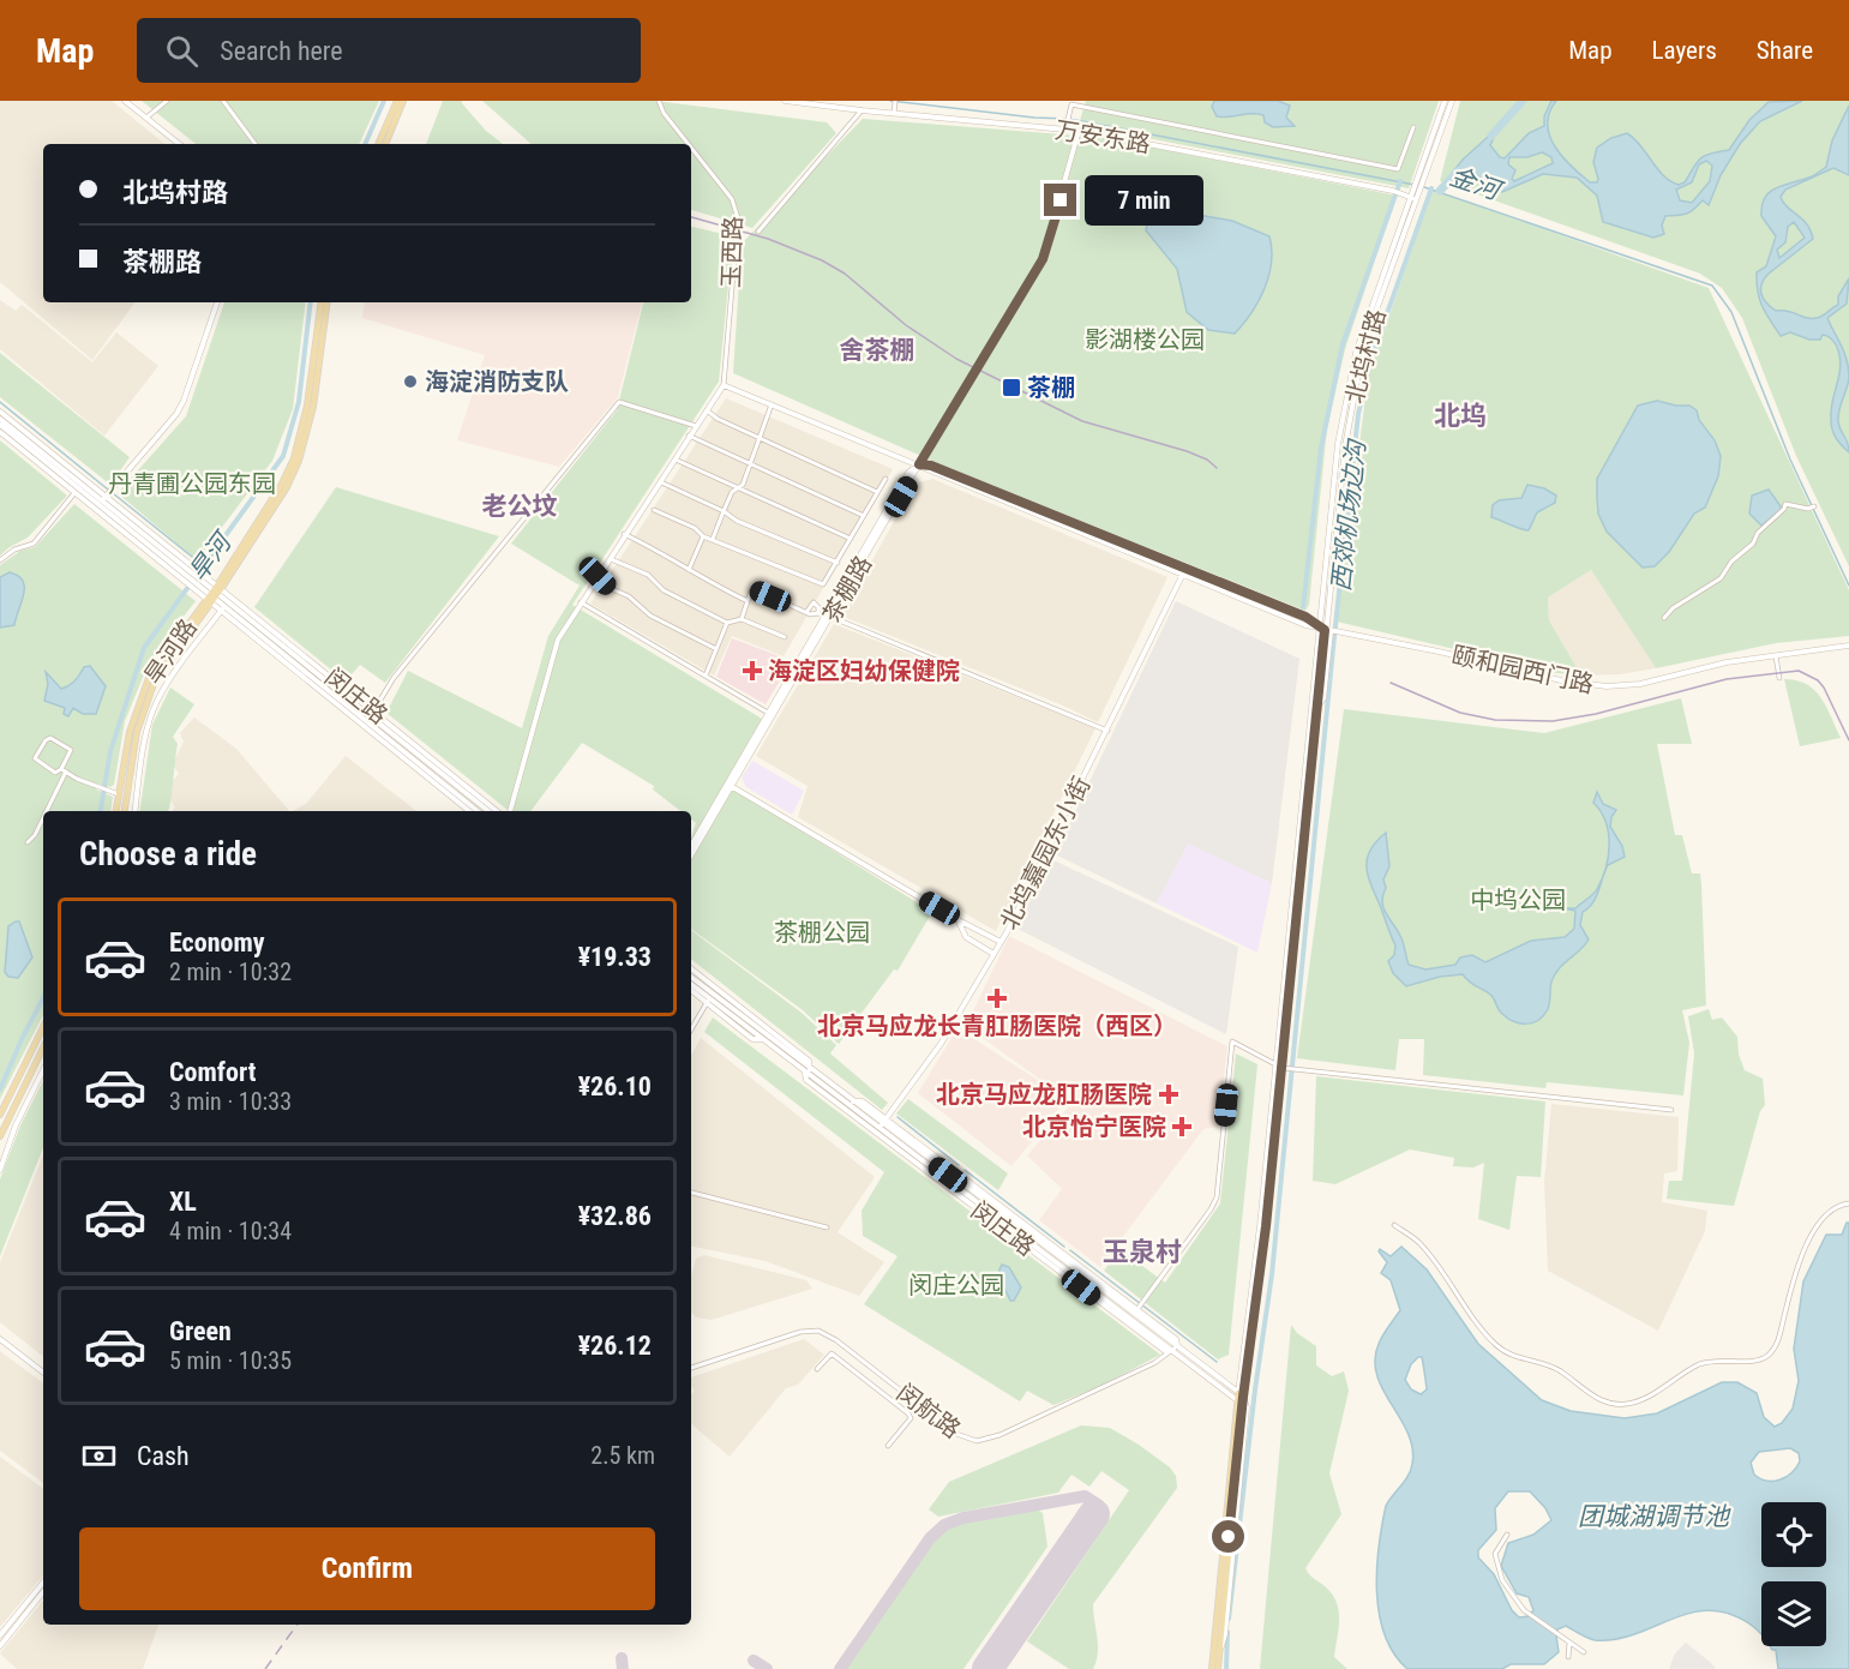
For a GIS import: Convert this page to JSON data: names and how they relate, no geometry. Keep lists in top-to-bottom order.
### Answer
{
  "streets": {
    "main road": ["北坞村路", "旱河路"],
    "street": [
      "万安东路",
      "玉西路",
      "茶棚路",
      "颐和园西门路",
      "闵庄路",
      "北坞嘉园东小街",
      "闵航路"
    ]
  },
  "crossings": [
    ["万安东路", "北坞村路"],
    ["万安东路", "茶棚路"],
    ["玉西路", "颐和园西门路"],
    ["北坞村路", "颐和园西门路"],
    ["北坞村路", "闵庄路"],
    ["茶棚路", "颐和园西门路"],
    ["旱河路", "闵庄路"],
    ["颐和园西门路", "北坞嘉园东小街"],
    ["闵庄路", "北坞嘉园东小街"],
    ["闵庄路", "闵航路"]
  ],
  "districts": [
    "舍茶棚",
    "北坞",
    "老公坟",
    "玉泉村"
  ],
  "water": [
    "金河",
    "西郊机场边沟",
    "旱河",
    "团城湖调节池"
  ],
  "parks": [
    "影湖楼公园",
    "丹青圃公园东园",
    "中坞公园",
    "茶棚公园",
    "闵庄公园"
  ],
  "places": {
    "other": ["海淀消防支队"],
    "transit": ["茶棚"],
    "health": [
      "海淀区妇幼保健院",
      "北京马应龙长青肛肠医院（西区）",
      "北京马应龙肛肠医院",
      "北京怡宁医院"
    ]
  },
  "page": {
    "header": "Map",
    "search": "Search here",
    "nav": ["Map", "Layers", "Share"],
    "banner": ["北坞村路", "茶棚路"],
    "bubble": "7 min",
    "heading": "Choose a ride",
    "list": [
      {
        "name": "Economy",
        "note": "2 min · 10:32",
        "value": "¥19.33"
      },
      {
        "name": "Comfort",
        "note": "3 min · 10:33",
        "value": "¥26.10"
      },
      {
        "name": "XL",
        "note": "4 min · 10:34",
        "value": "¥32.86"
      },
      {
        "name": "Green",
        "note": "5 min · 10:35",
        "value": "¥26.12"
      }
    ],
    "pay": ["Cash", "2.5 km"],
    "buttons": "Confirm"
  }
}
